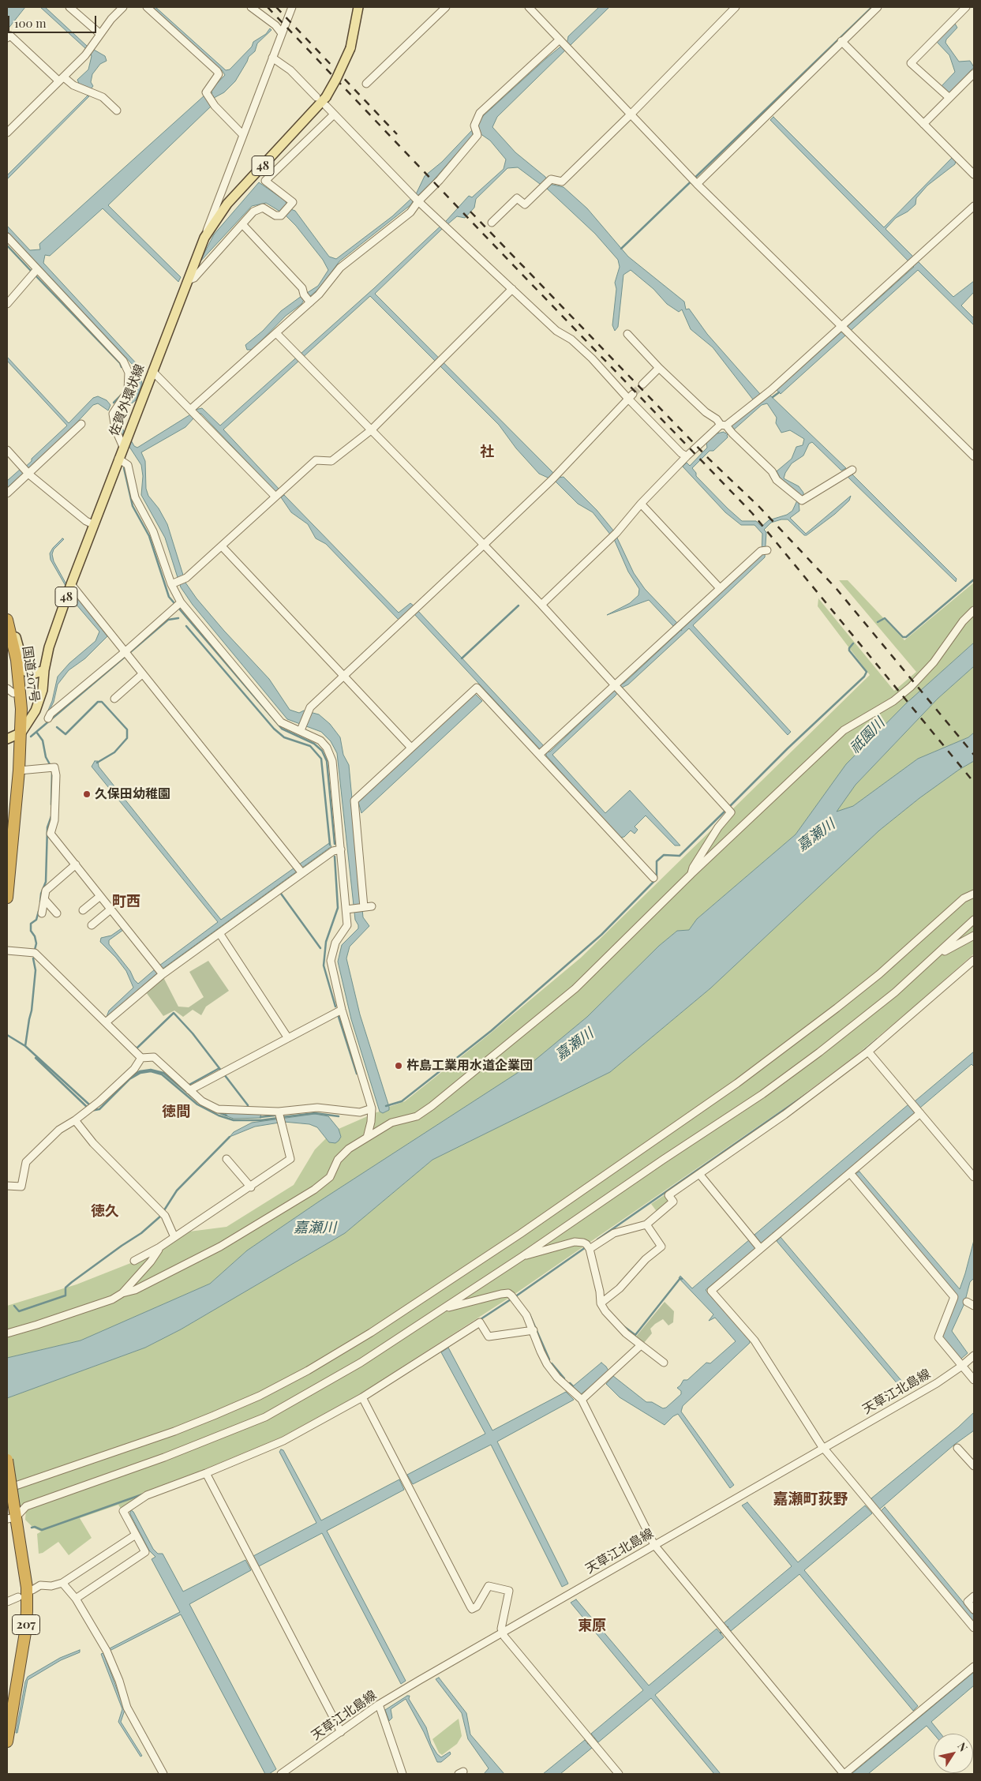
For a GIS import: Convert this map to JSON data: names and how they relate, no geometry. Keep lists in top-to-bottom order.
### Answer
{
  "streets": {
    "highway": ["国道207号", "207"],
    "main road": ["48", "佐賀外環状線"],
    "street": ["天草江北島線"]
  },
  "crossings": [
    ["48", "佐賀外環状線"],
    ["佐賀外環状線", "国道207号"]
  ],
  "districts": [
    "社",
    "町西",
    "徳間",
    "徳久",
    "嘉瀬町荻野",
    "東原"
  ],
  "water": ["祇園川", "嘉瀬川"],
  "places": ["久保田幼稚園", "杵島工業用水道企業団"],
  "scale_bar": "100 m",
  "north": "top right"
}
